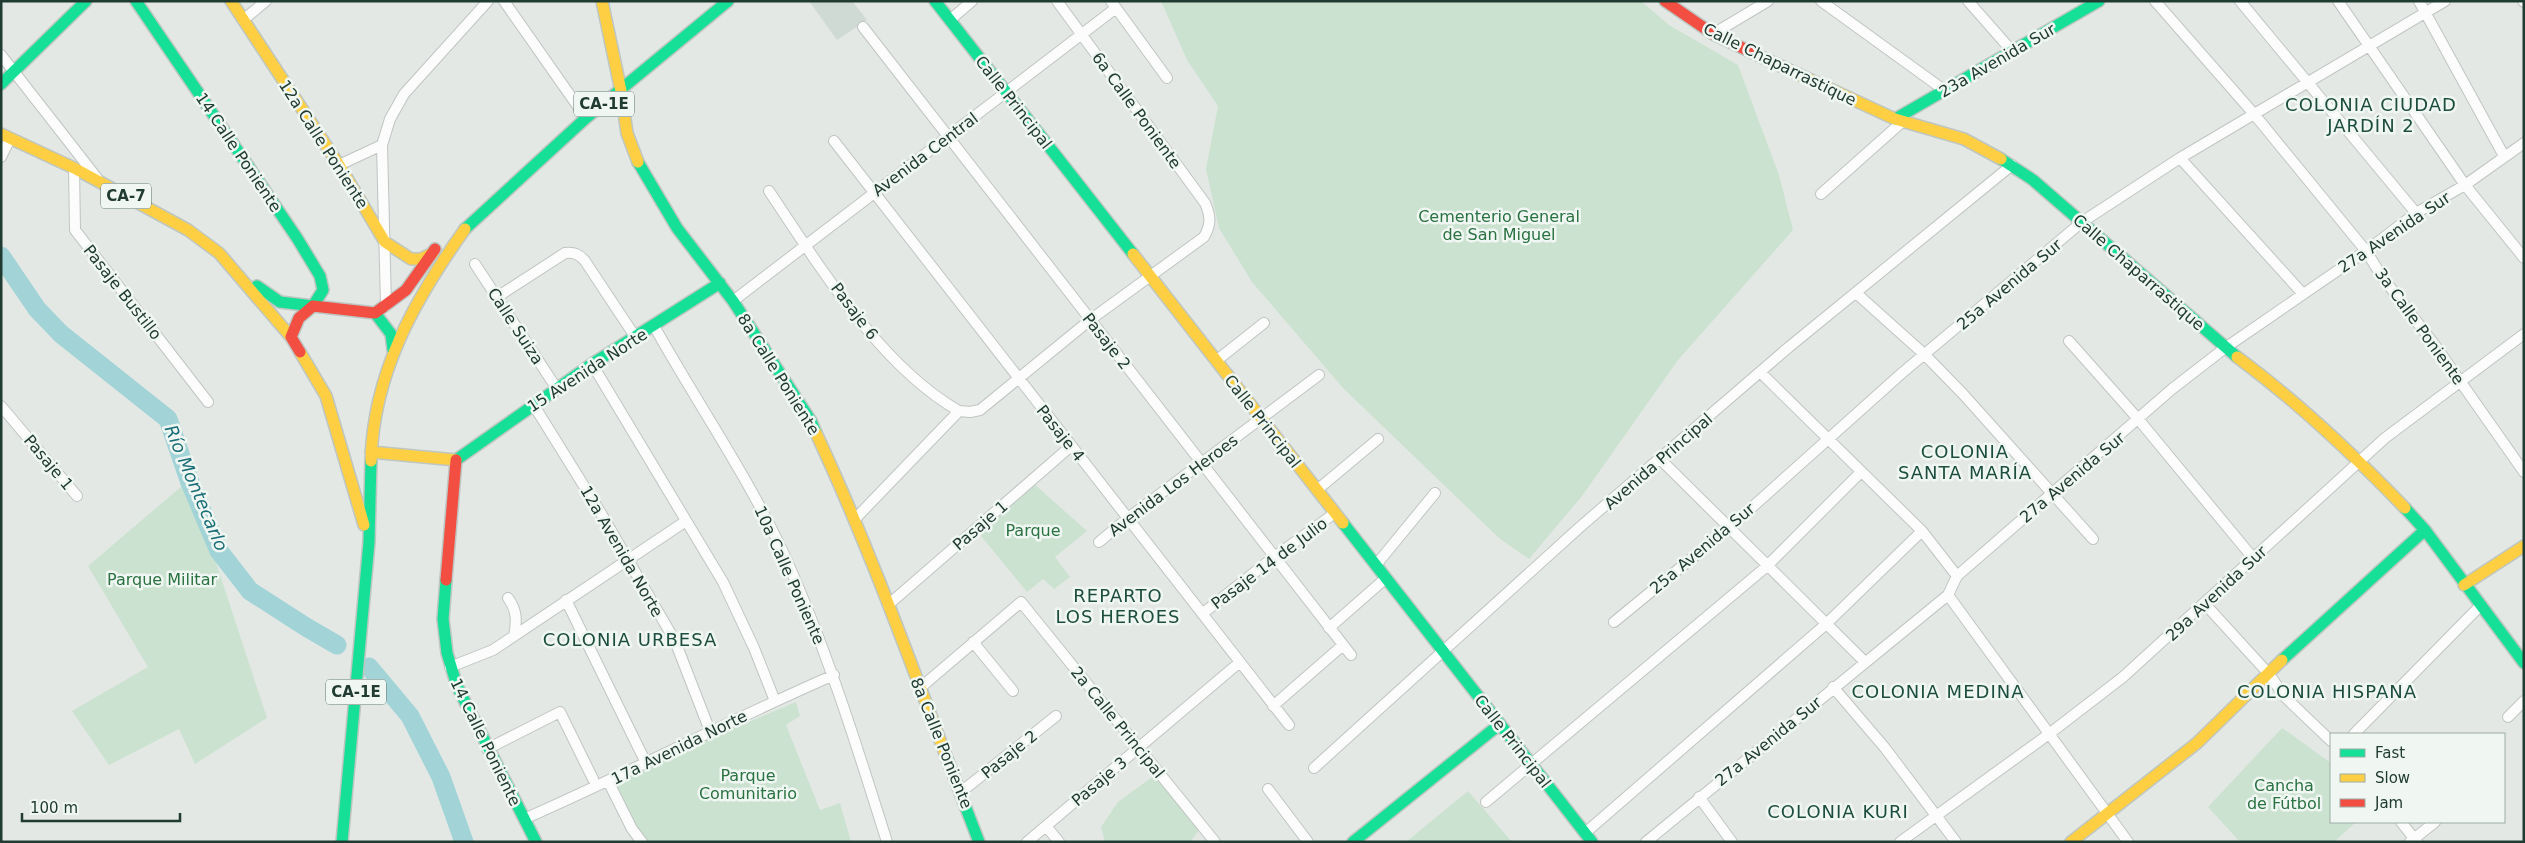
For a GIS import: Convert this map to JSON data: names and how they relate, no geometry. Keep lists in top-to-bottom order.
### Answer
{
  "streets": {
    "main road": [
      "23a Avenida Sur",
      "Calle Chaparrastique",
      "Calle Principal",
      "CA-1E",
      "12a Calle Poniente",
      "14 Calle Poniente",
      "CA-7",
      "15 Avenida Norte",
      "8a Calle Poniente"
    ],
    "street": [
      "6a Calle Poniente",
      "Avenida Central",
      "27a Avenida Sur",
      "25a Avenida Sur",
      "Pasaje Bustillo",
      "Pasaje 6",
      "Calle Suiza",
      "3a Calle Poniente",
      "Pasaje 2",
      "Pasaje 4",
      "Avenida Principal",
      "Pasaje 1",
      "Avenida Los Heroes",
      "12a Avenida Norte",
      "Pasaje 14 de Julio",
      "10a Calle Poniente",
      "29a Avenida Sur",
      "2a Calle Principal",
      "17a Avenida Norte",
      "Pasaje 3"
    ]
  },
  "crossings": [
    ["23a Avenida Sur", "Calle Chaparrastique"],
    ["Calle Chaparrastique", "27a Avenida Sur"],
    ["Calle Chaparrastique", "25a Avenida Sur"],
    ["Calle Chaparrastique", "Avenida Principal"],
    ["Calle Chaparrastique", "29a Avenida Sur"],
    ["Calle Principal", "6a Calle Poniente"],
    ["Calle Principal", "Avenida Central"],
    ["Calle Principal", "Avenida Principal"],
    ["Calle Principal", "Avenida Los Heroes"],
    ["Calle Principal", "Pasaje 14 de Julio"],
    ["CA-1E", "12a Calle Poniente"],
    ["CA-1E", "CA-7"],
    ["CA-1E", "8a Calle Poniente"],
    ["6a Calle Poniente", "Avenida Central"],
    ["14 Calle Poniente", "CA-7"],
    ["14 Calle Poniente", "15 Avenida Norte"],
    ["14 Calle Poniente", "17a Avenida Norte"],
    ["Avenida Central", "Pasaje 6"],
    ["Avenida Central", "Pasaje 2"],
    ["Avenida Central", "8a Calle Poniente"],
    ["Avenida Central", "Pasaje 4"],
    ["CA-7", "Pasaje Bustillo"],
    ["27a Avenida Sur", "3a Calle Poniente"],
    ["25a Avenida Sur", "3a Calle Poniente"],
    ["Calle Suiza", "15 Avenida Norte"],
    ["3a Calle Poniente", "29a Avenida Sur"],
    ["Pasaje 2", "8a Calle Poniente"],
    ["Pasaje 2", "Avenida Los Heroes"],
    ["Pasaje 2", "Pasaje 14 de Julio"],
    ["15 Avenida Norte", "8a Calle Poniente"],
    ["15 Avenida Norte", "12a Avenida Norte"],
    ["15 Avenida Norte", "10a Calle Poniente"],
    ["8a Calle Poniente", "Pasaje 1"],
    ["Pasaje 4", "Pasaje 1"],
    ["Pasaje 4", "Avenida Los Heroes"],
    ["Pasaje 4", "Pasaje 14 de Julio"],
    ["Pasaje 4", "Pasaje 3"],
    ["12a Avenida Norte", "17a Avenida Norte"],
    ["10a Calle Poniente", "17a Avenida Norte"],
    ["2a Calle Principal", "Pasaje 3"]
  ],
  "districts": [
    "COLONIA CIUDAD JARDÍN 2",
    "COLONIA SANTA MARÍA",
    "REPARTO LOS HEROES",
    "COLONIA URBESA",
    "COLONIA MEDINA",
    "COLONIA HISPANA",
    "COLONIA KURI"
  ],
  "water": ["Río Montecarlo"],
  "parks": [
    "Cementerio General de San Miguel",
    "Parque",
    "Parque Militar",
    "Parque Comunitario",
    "Cancha de Fútbol"
  ],
  "legend": ["Fast", "Slow", "Jam"],
  "scale_bar": "100 m"
}
